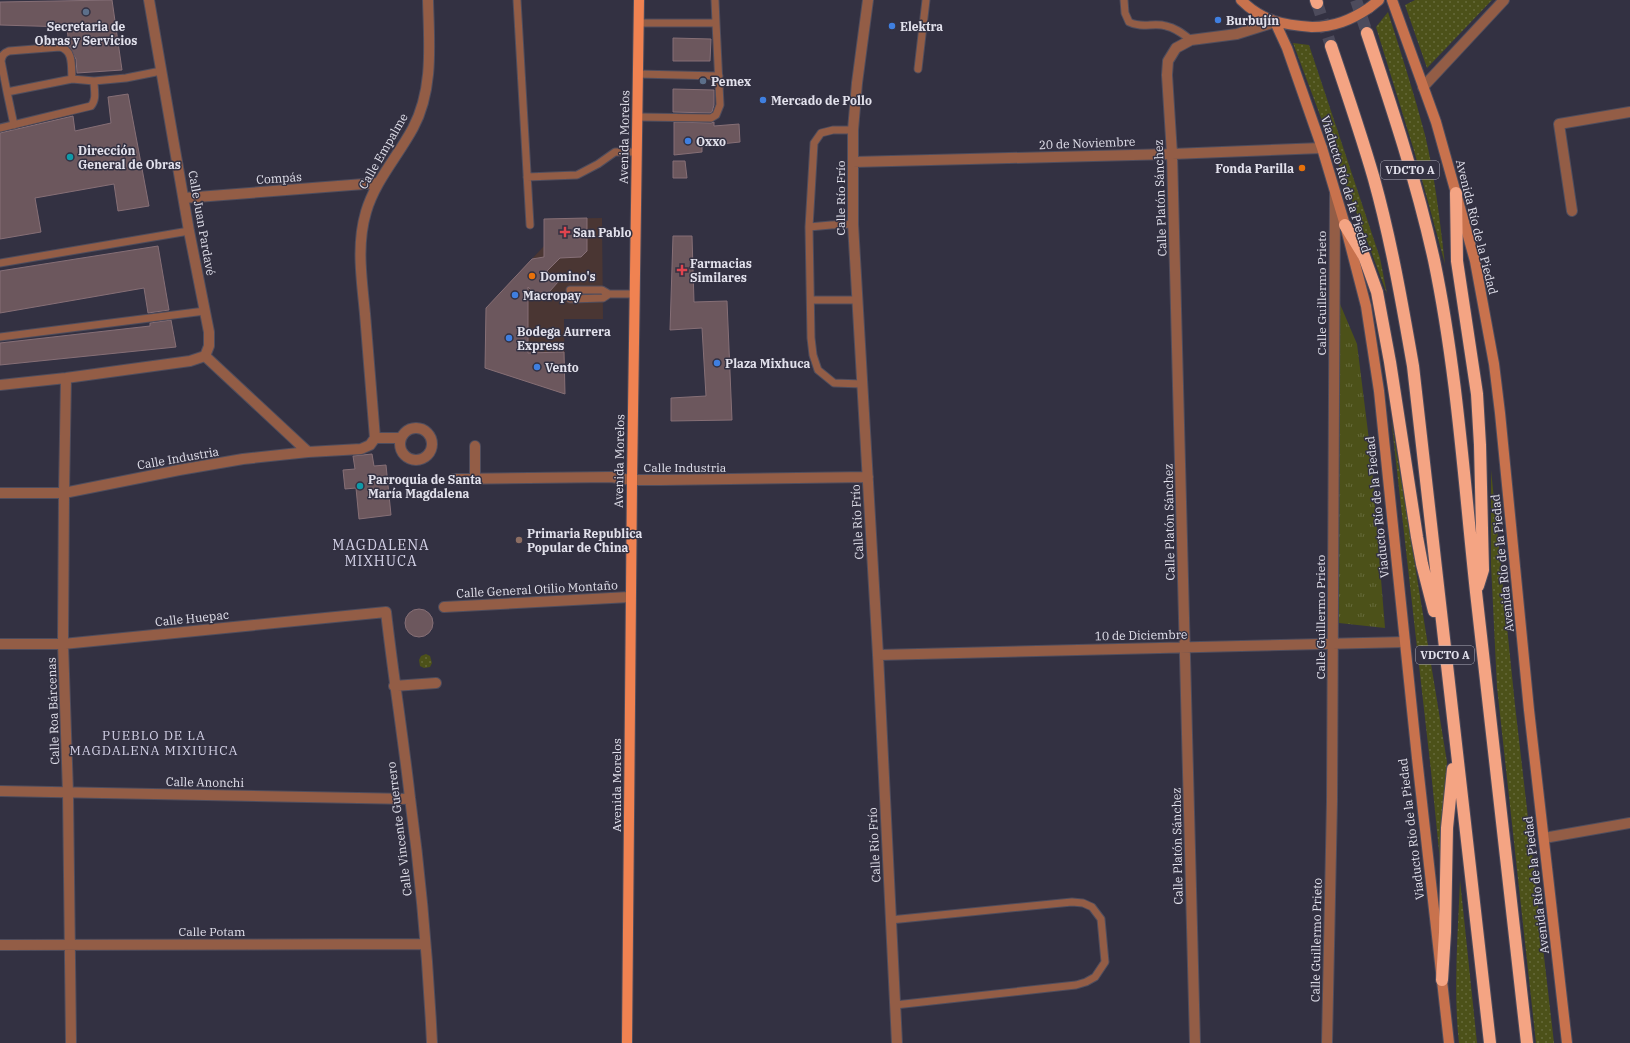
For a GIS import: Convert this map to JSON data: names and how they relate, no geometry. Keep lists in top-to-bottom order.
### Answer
{
  "streets": {
    "highway": ["VDCTO A", "Viaducto Río de la Piedad"],
    "main road": ["Avenida Morelos", "Avenida Río de la Piedad"],
    "street": [
      "20 de Noviembre",
      "Calle Empalme",
      "Compás",
      "Calle Río Frío",
      "Calle Platón Sánchez",
      "Calle Juan Pardavé",
      "Calle Guillermo Prieto",
      "Calle Industria",
      "Calle General Otilio Montaño",
      "Calle Huepac",
      "10 de Diciembre",
      "Calle Roa Bárcenas",
      "Calle Anonchi",
      "Calle Vincente Guerrero",
      "Calle Potam"
    ]
  },
  "crossings": [
    ["Avenida Morelos", "Calle Industria"],
    ["Avenida Morelos", "Calle General Otilio Montaño"],
    ["20 de Noviembre", "Viaducto Río de la Piedad"],
    ["20 de Noviembre", "Calle Río Frío"],
    ["20 de Noviembre", "Calle Platón Sánchez"],
    ["Calle Empalme", "Compás"],
    ["Calle Empalme", "Calle Industria"],
    ["Compás", "Calle Juan Pardavé"],
    ["Viaducto Río de la Piedad", "Calle Guillermo Prieto"],
    ["Viaducto Río de la Piedad", "10 de Diciembre"],
    ["Calle Río Frío", "Calle Industria"],
    ["Calle Río Frío", "10 de Diciembre"],
    ["Calle Platón Sánchez", "10 de Diciembre"],
    ["Calle Guillermo Prieto", "10 de Diciembre"],
    ["Calle Industria", "Calle Roa Bárcenas"],
    ["Calle Huepac", "Calle Roa Bárcenas"],
    ["Calle Huepac", "Calle Vincente Guerrero"],
    ["Calle Roa Bárcenas", "Calle Anonchi"],
    ["Calle Roa Bárcenas", "Calle Potam"],
    ["Calle Anonchi", "Calle Vincente Guerrero"],
    ["Calle Vincente Guerrero", "Calle Potam"]
  ],
  "districts": ["MAGDALENA MIXHUCA", "PUEBLO DE LA MAGDALENA MIXIUHCA"],
  "places": {
    "other": [
      "Secretaria de Obras y Servicios",
      "Burbujín",
      "Elektra",
      "Pemex",
      "Mercado de Pollo",
      "Oxxo",
      "Dirección General de Obras",
      "Fonda Parilla",
      "Domino's",
      "Macropay",
      "Bodega Aurrera Express",
      "Plaza Mixhuca",
      "Vento",
      "Parroquia de Santa María Magdalena",
      "Primaria Republica Popular de China"
    ],
    "health": ["San Pablo", "Farmacias Similares"]
  }
}
